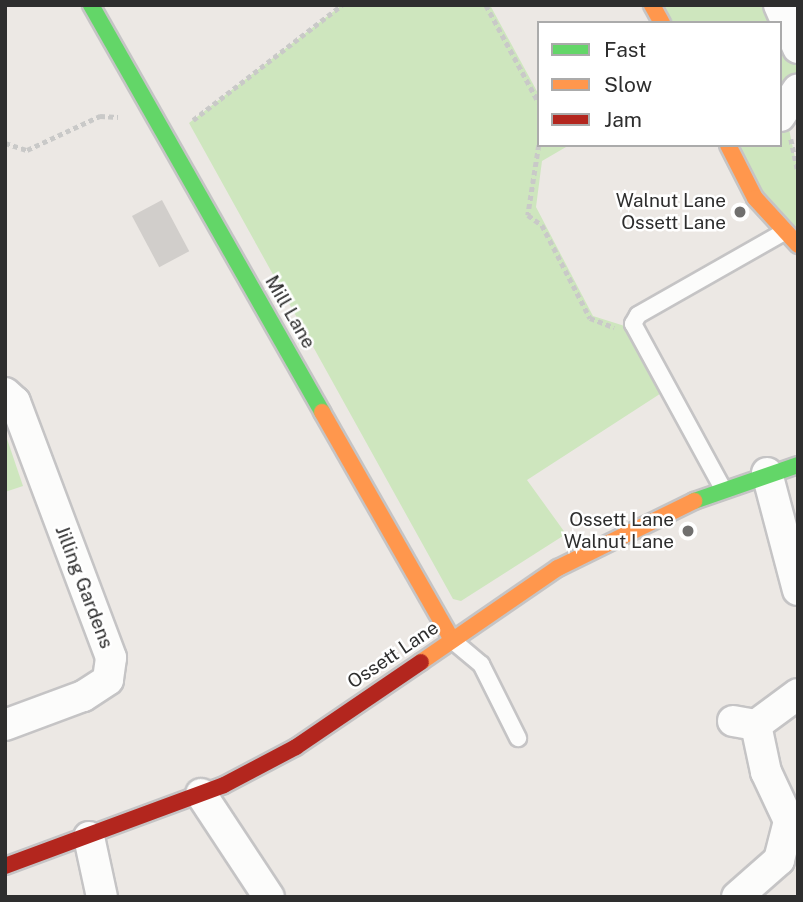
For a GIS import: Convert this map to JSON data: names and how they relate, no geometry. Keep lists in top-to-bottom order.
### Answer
{
  "streets": {
    "street": ["Mill Lane", "Jilling Gardens", "Ossett Lane"]
  },
  "crossings": [
    ["Mill Lane", "Ossett Lane"]
  ],
  "places": ["Walnut Lane Ossett Lane", "Ossett Lane Walnut Lane"],
  "legend": ["Fast", "Slow", "Jam"]
}
